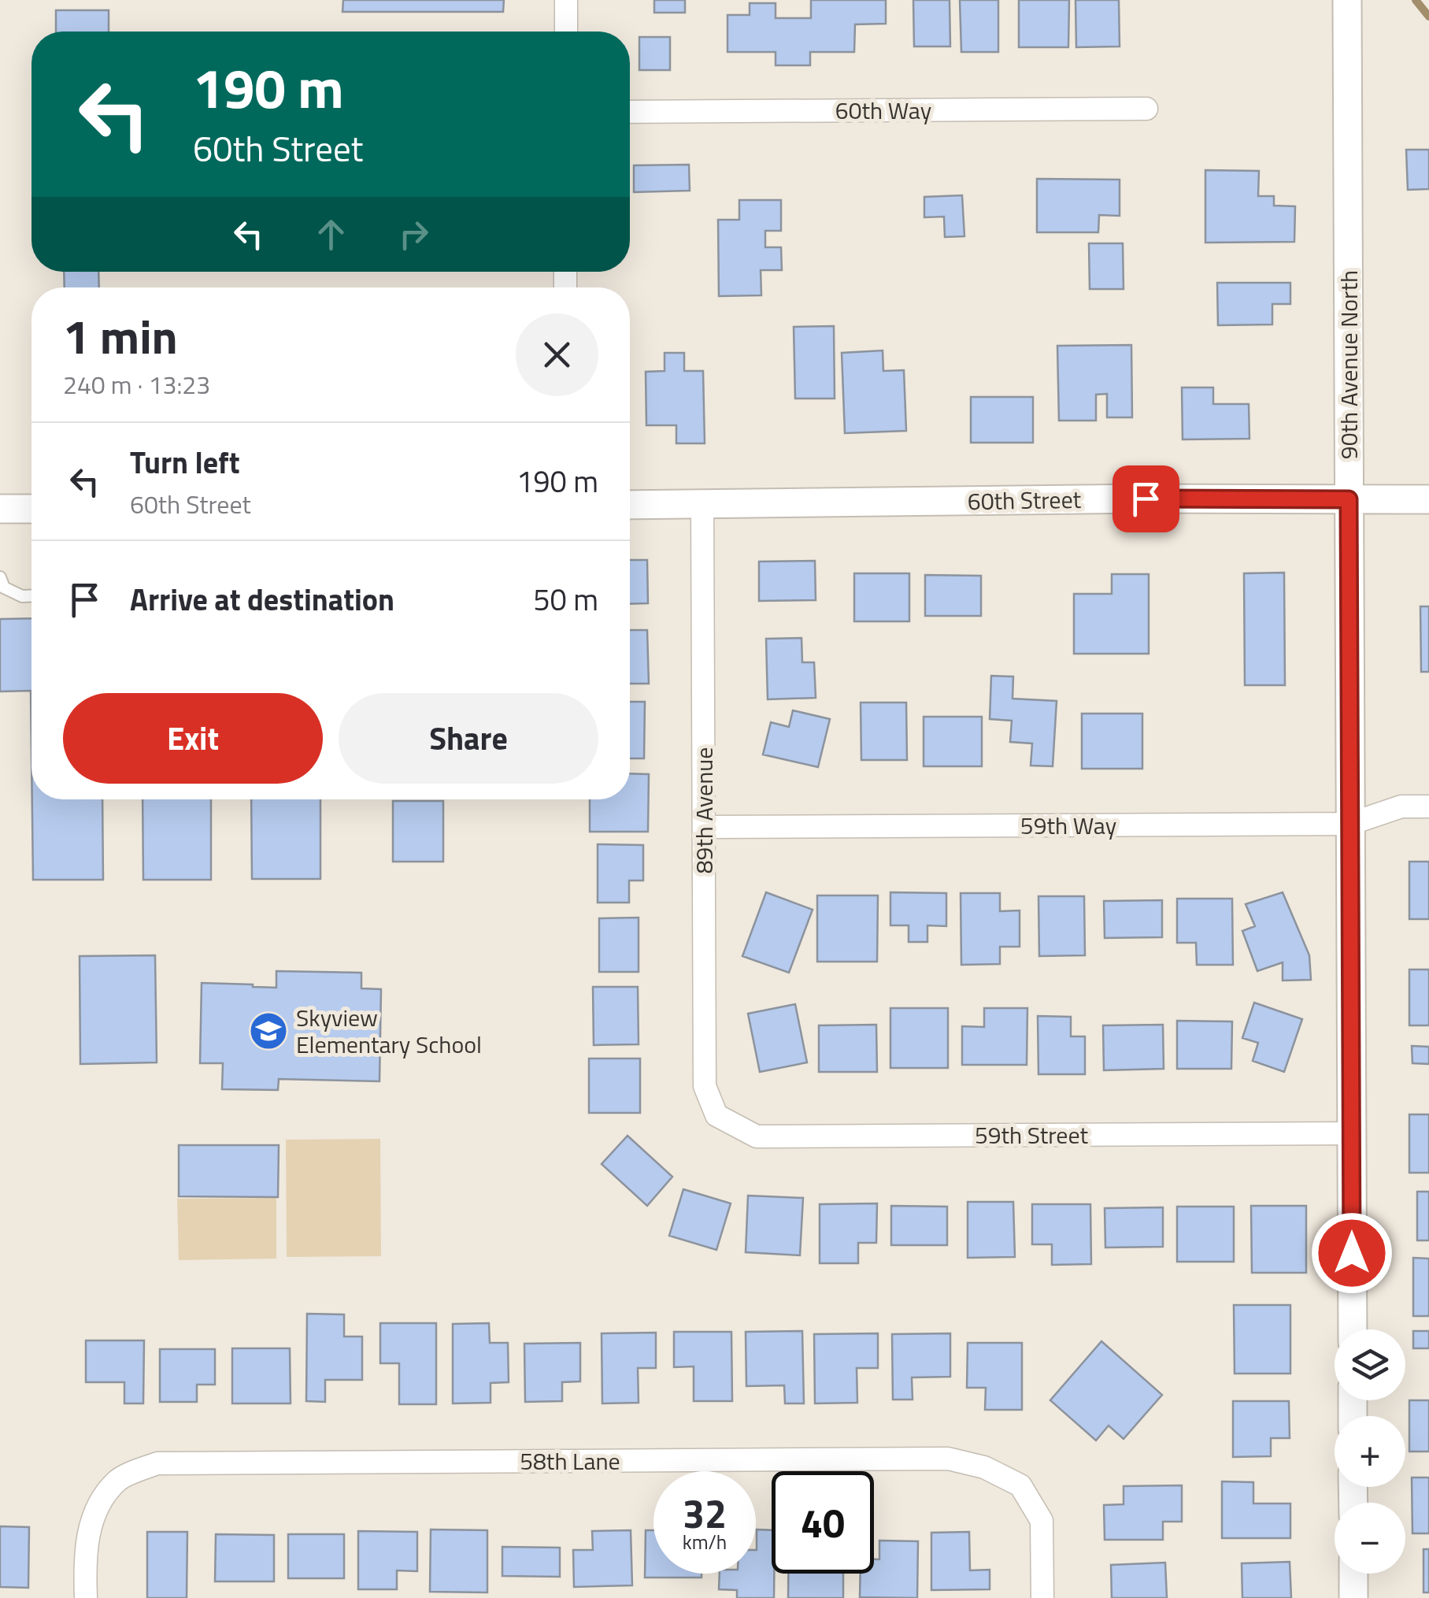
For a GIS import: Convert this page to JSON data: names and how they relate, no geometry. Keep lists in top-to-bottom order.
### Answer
{
  "streets": {
    "street": [
      "60th Way",
      "90th Avenue North",
      "60th Street",
      "89th Avenue",
      "59th Way",
      "59th Street",
      "58th Lane"
    ]
  },
  "crossings": [
    ["90th Avenue North", "60th Street"],
    ["90th Avenue North", "59th Way"],
    ["90th Avenue North", "59th Street"],
    ["60th Street", "89th Avenue"],
    ["89th Avenue", "59th Way"],
    ["89th Avenue", "59th Street"]
  ],
  "places": {
    "school or university": ["Skyview Elementary School"]
  },
  "page": {
    "turn": ["190 m", "60th Street"],
    "heading": ["1 min", "240 m · 13:23"],
    "list": [
      {
        "name": "Turn left",
        "note": "60th Street",
        "value": "190 m"
      },
      {
        "name": "Arrive at destination",
        "value": "50 m"
      }
    ],
    "buttons": ["Exit", "Share"],
    "map_buttons": ["+", "−"],
    "speed": "32 km/h",
    "limit": "40"
  }
}
